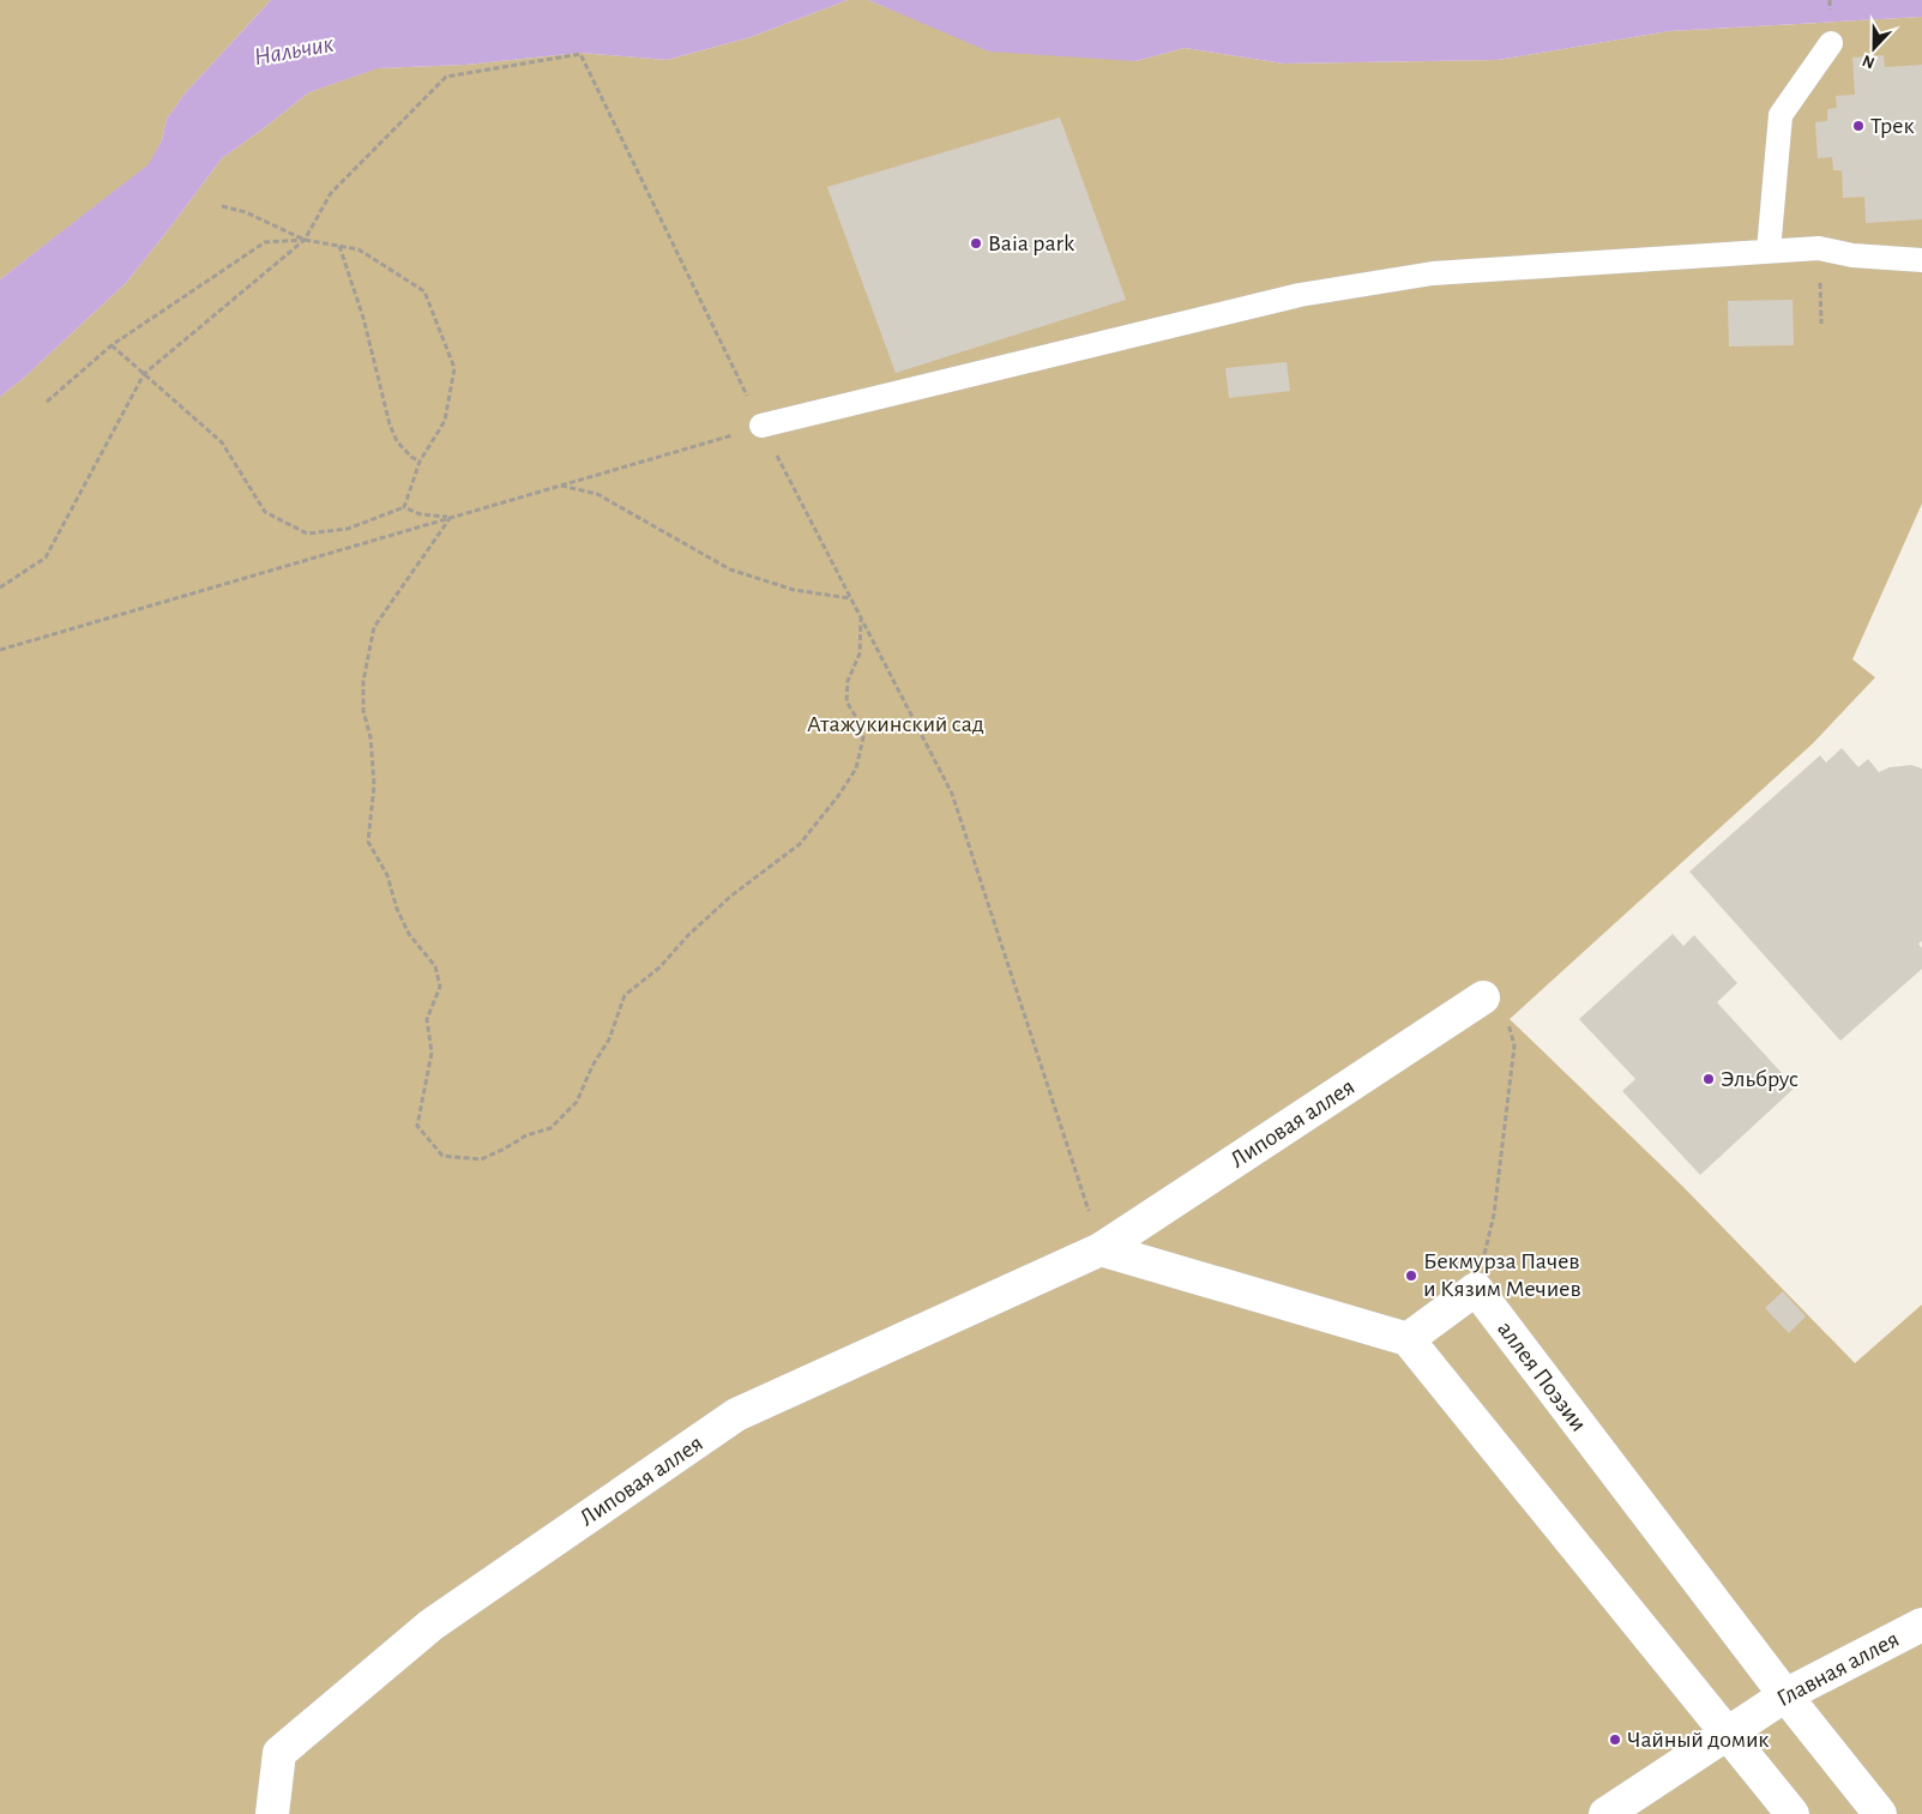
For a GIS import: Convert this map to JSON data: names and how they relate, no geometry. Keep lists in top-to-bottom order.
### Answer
{
  "streets": {
    "street": ["Липовая аллея", "аллея Поэзии", "Главная аллея"]
  },
  "crossings": [
    ["аллея Поэзии", "Главная аллея"]
  ],
  "water": ["Нальчик"],
  "parks": ["Атажукинский сад"],
  "places": [
    "Трек",
    "Baia park",
    "Эльбрус",
    "Бекмурза Пачев и Кязим Мечиев",
    "Чайный домик"
  ],
  "north": "bottom"
}
